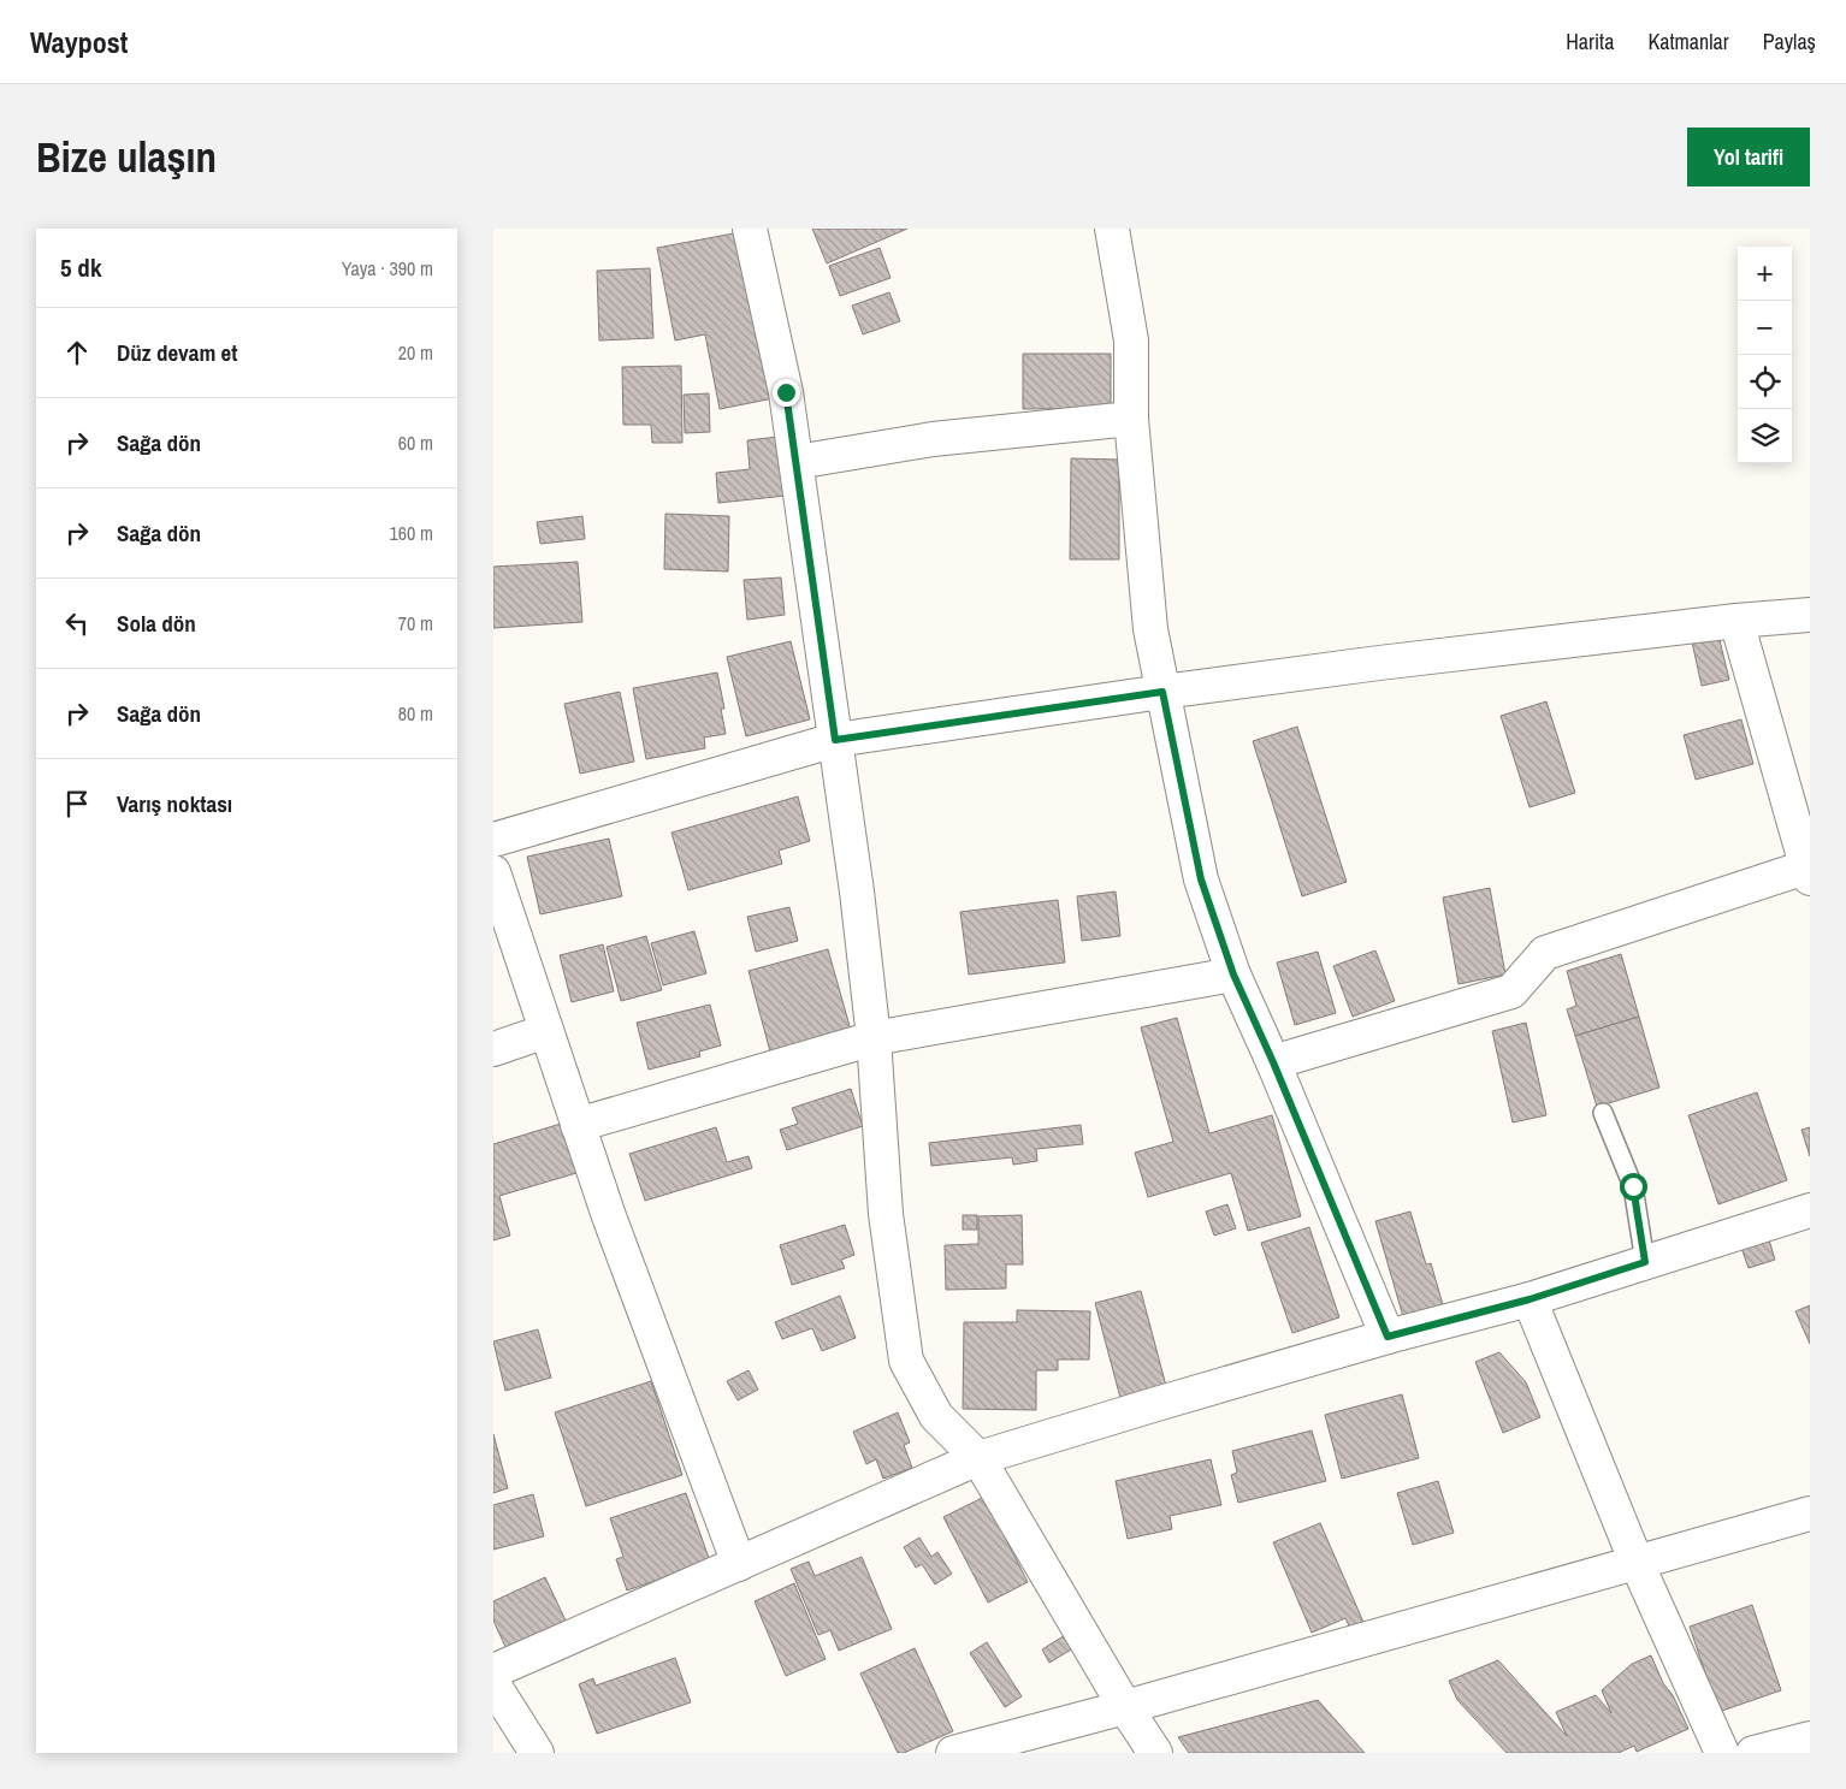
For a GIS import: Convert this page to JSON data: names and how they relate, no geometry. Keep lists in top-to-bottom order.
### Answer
{
  "page": {
    "header": "Waypost",
    "nav": ["Harita", "Katmanlar", "Paylaş"],
    "buttons": "Yol tarifi",
    "title": "Bize ulaşın",
    "heading": ["5 dk", "Yaya · 390 m"],
    "map_buttons": ["+", "−"],
    "list": [
      ["Düz devam et", "20 m"],
      ["Sağa dön", "60 m"],
      ["Sağa dön", "160 m"],
      ["Sola dön", "70 m"],
      ["Sağa dön", "80 m"],
      "Varış noktası"
    ]
  }
}
